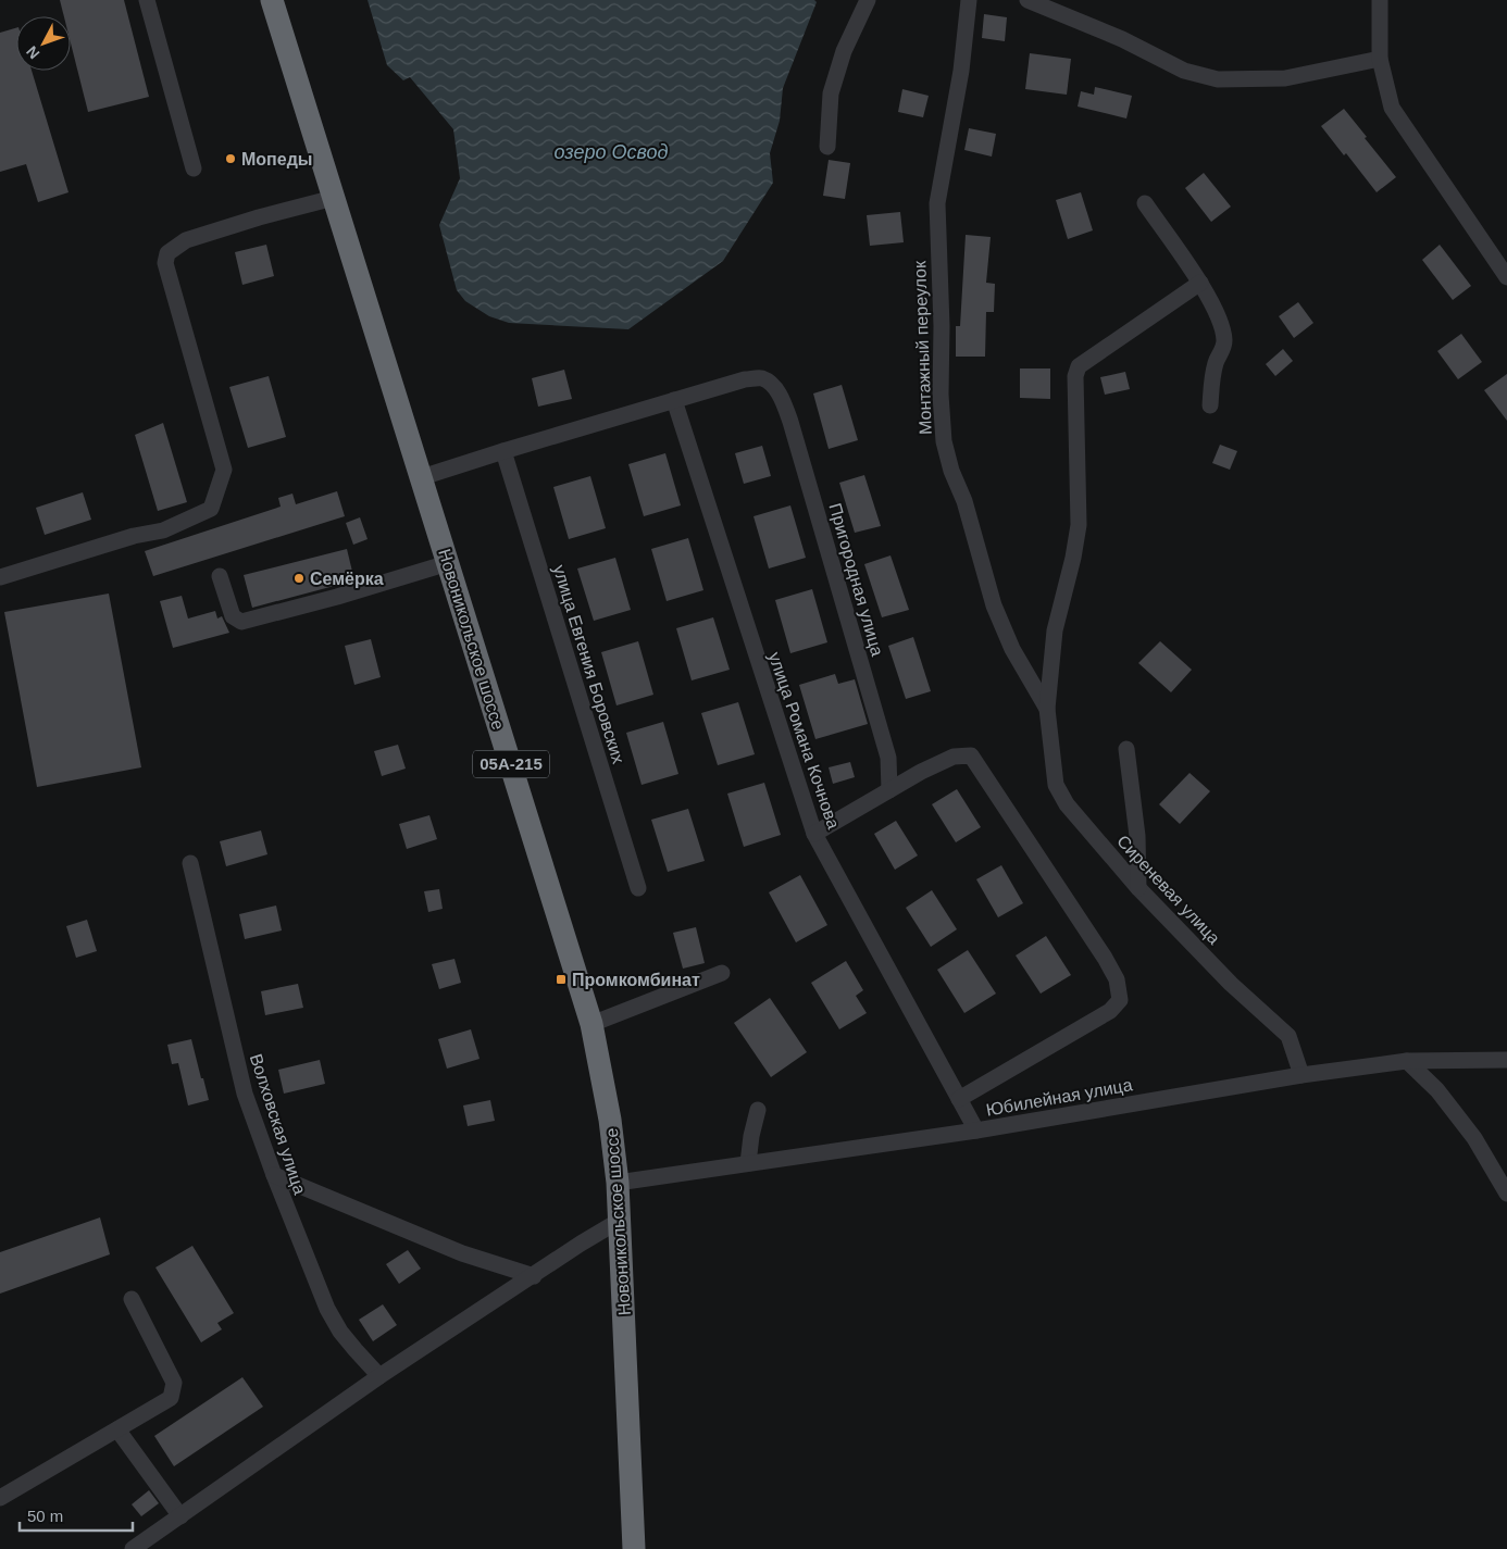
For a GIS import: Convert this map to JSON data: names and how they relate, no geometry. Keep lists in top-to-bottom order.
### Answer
{
  "streets": {
    "highway": ["Новоникольское шоссе", "05А-215"],
    "street": [
      "Монтажный переулок",
      "Пригородная улица",
      "улица Евгения Боровских",
      "улица Романа Кочнова",
      "Сиреневая улица",
      "Юбилейная улица",
      "Волховская улица"
    ]
  },
  "crossings": [
    ["Монтажный переулок", "Сиреневая улица"],
    ["Пригородная улица", "улица Романа Кочнова"],
    ["Новоникольское шоссе", "Юбилейная улица"],
    ["улица Романа Кочнова", "Юбилейная улица"],
    ["Сиреневая улица", "Юбилейная улица"]
  ],
  "water": ["озеро Освод"],
  "places": {
    "other": ["Мопеды", "Семёрка"],
    "transit": ["Промкомбинат"]
  },
  "scale_bar": "50 m",
  "north": "bottom left"
}
